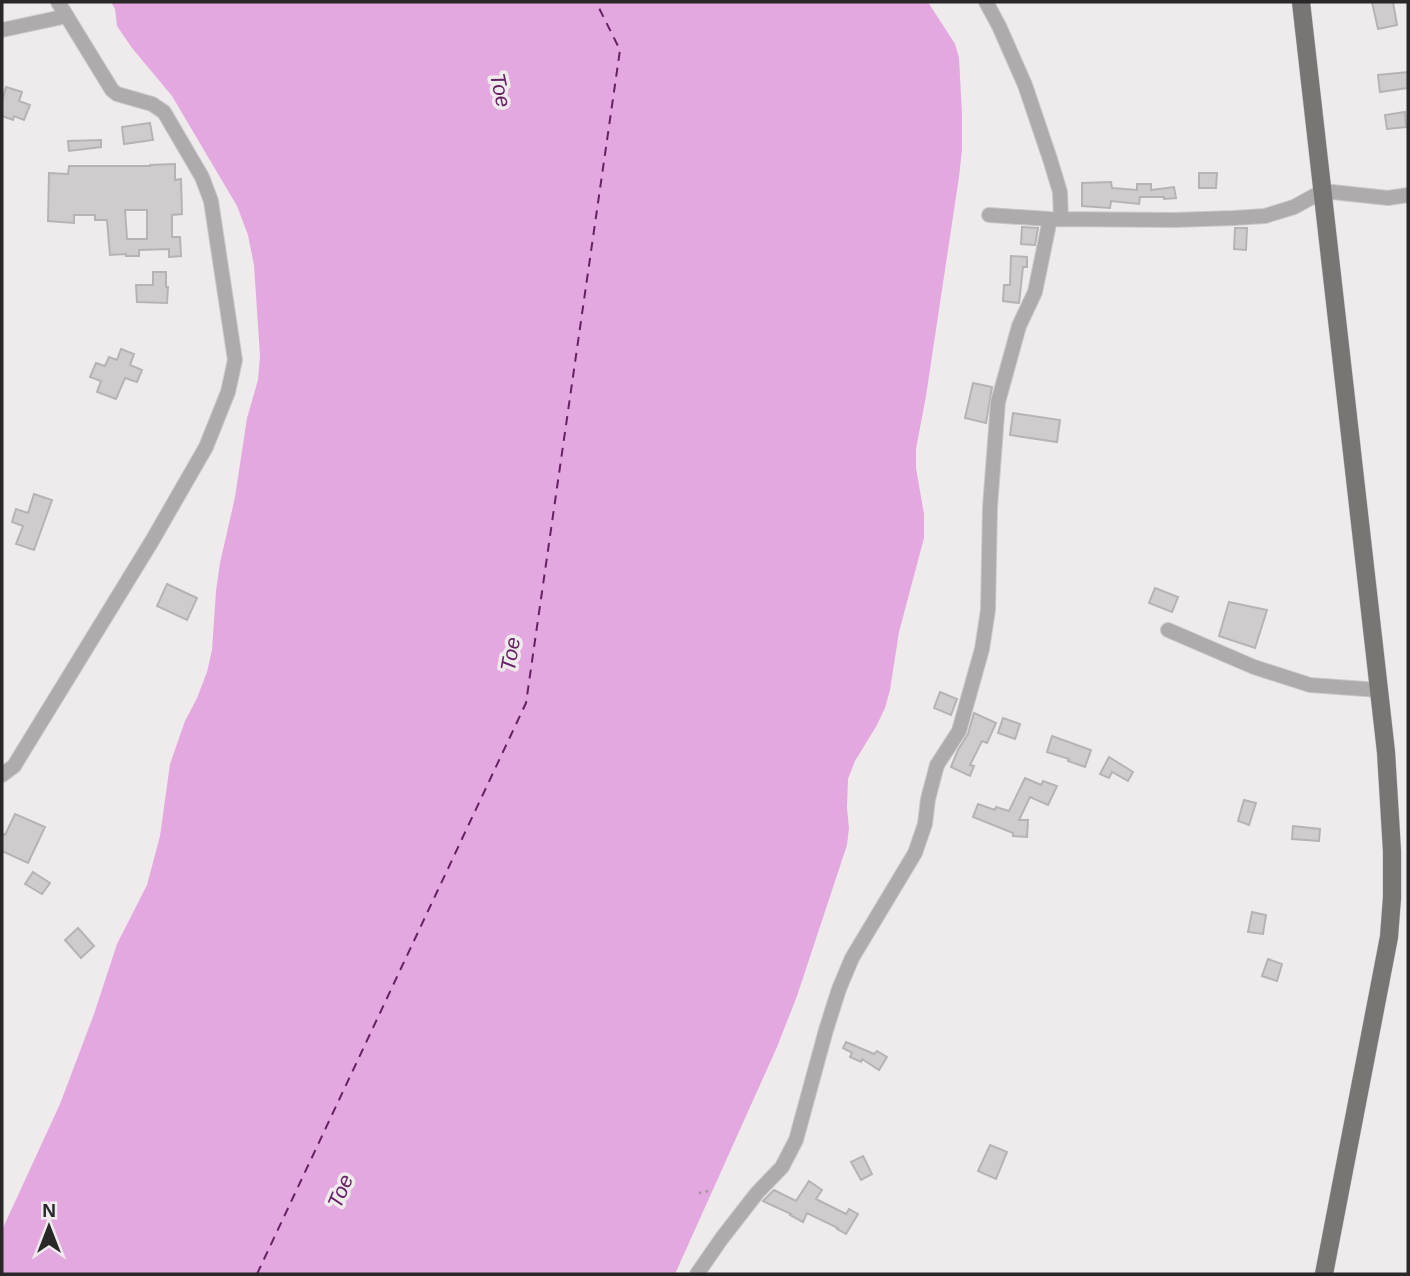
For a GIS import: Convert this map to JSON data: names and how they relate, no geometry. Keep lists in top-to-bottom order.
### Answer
{
  "water": ["Toe"],
  "north": "top"
}
